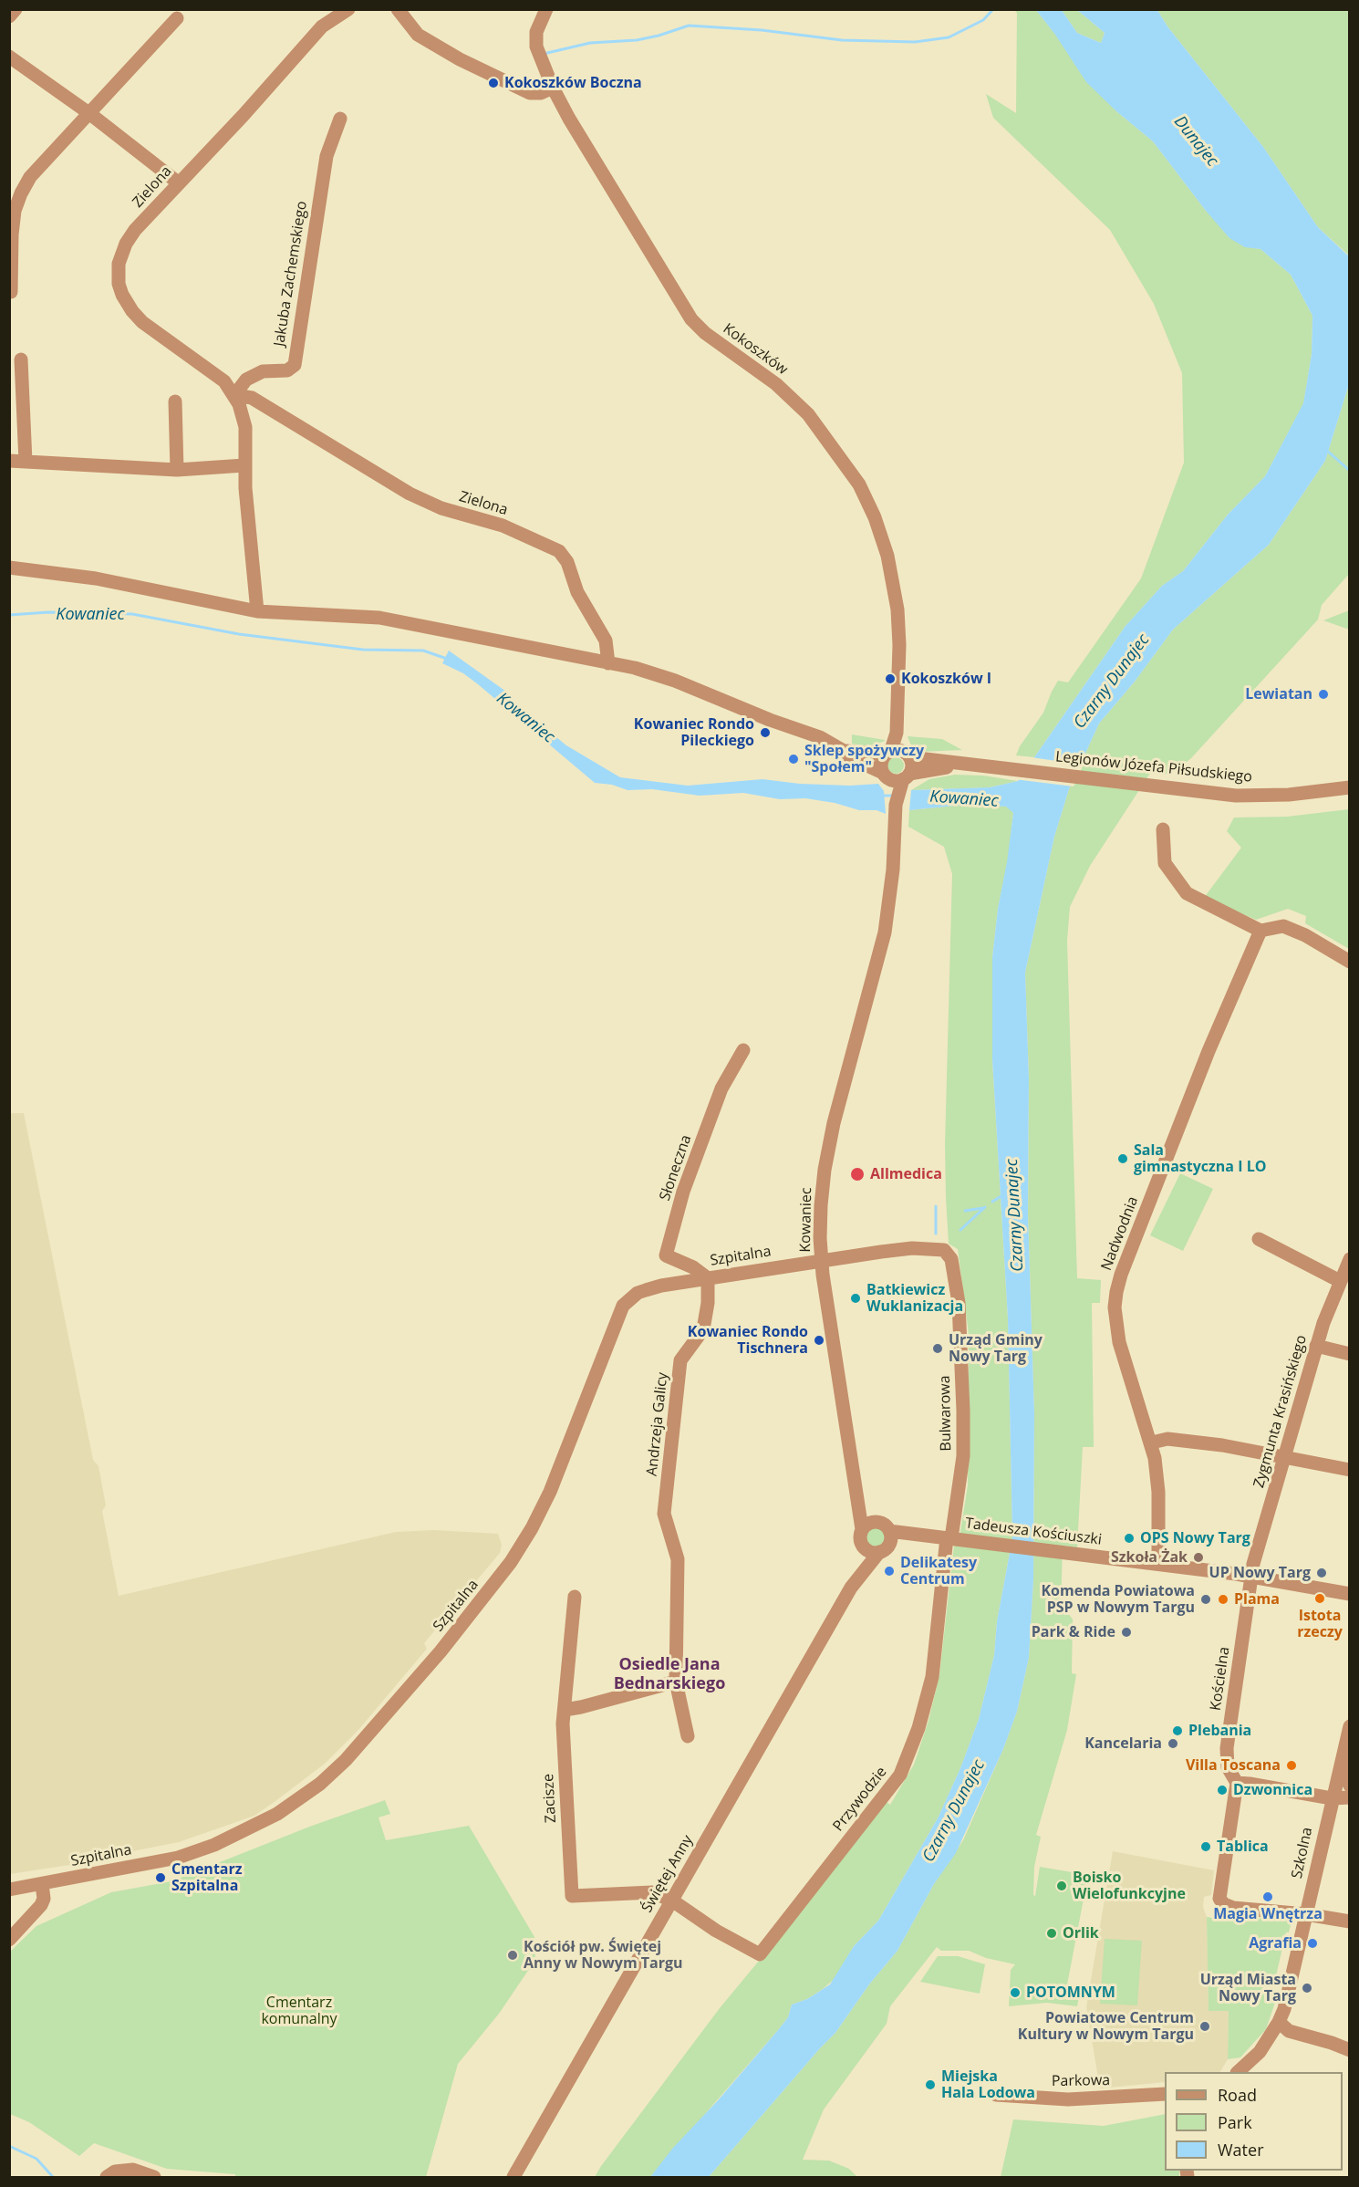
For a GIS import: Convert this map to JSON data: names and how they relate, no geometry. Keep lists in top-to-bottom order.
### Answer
{
  "streets": {
    "street": [
      "Zielona",
      "Jakuba Zachemskiego",
      "Kokoszków",
      "Legionów Józefa Piłsudskiego",
      "Słoneczna",
      "Kowaniec",
      "Nadwodnia",
      "Szpitalna",
      "Zygmunta Krasińskiego",
      "Bulwarowa",
      "Andrzeja Galicy",
      "Tadeusza Kościuszki",
      "Kościelna",
      "Zacisze",
      "Przywodzie",
      "Szkolna",
      "Świętej Anny",
      "Parkowa"
    ]
  },
  "crossings": [
    ["Zielona", "Jakuba Zachemskiego"],
    ["Kokoszków", "Legionów Józefa Piłsudskiego"],
    ["Kokoszków", "Kowaniec"],
    ["Legionów Józefa Piłsudskiego", "Kowaniec"],
    ["Słoneczna", "Szpitalna"],
    ["Słoneczna", "Andrzeja Galicy"],
    ["Kowaniec", "Szpitalna"],
    ["Kowaniec", "Bulwarowa"],
    ["Kowaniec", "Tadeusza Kościuszki"],
    ["Kowaniec", "Świętej Anny"],
    ["Nadwodnia", "Tadeusza Kościuszki"],
    ["Szpitalna", "Bulwarowa"],
    ["Szpitalna", "Andrzeja Galicy"],
    ["Zygmunta Krasińskiego", "Tadeusza Kościuszki"],
    ["Zygmunta Krasińskiego", "Kościelna"],
    ["Bulwarowa", "Tadeusza Kościuszki"],
    ["Bulwarowa", "Przywodzie"],
    ["Tadeusza Kościuszki", "Kościelna"],
    ["Tadeusza Kościuszki", "Przywodzie"],
    ["Tadeusza Kościuszki", "Świętej Anny"],
    ["Kościelna", "Szkolna"],
    ["Zacisze", "Przywodzie"],
    ["Zacisze", "Świętej Anny"],
    ["Przywodzie", "Świętej Anny"]
  ],
  "districts": ["Osiedle Jana Bednarskiego"],
  "water": ["Dunajec", "Kowaniec", "Czarny Dunajec"],
  "parks": ["Cmentarz komunalny"],
  "places": [
    "Kokoszków Boczna",
    "Kokoszków I",
    "Lewiatan",
    "Kowaniec Rondo Pileckiego",
    "Sklep spożywczy \"Społem\"",
    "Sala gimnastyczna I LO",
    "Allmedica",
    "Batkiewicz Wuklanizacja",
    "Kowaniec Rondo Tischnera",
    "Urząd Gminy Nowy Targ",
    "OPS Nowy Targ",
    "Szkoła Żak",
    "Delikatesy Centrum",
    "UP Nowy Targ",
    "Istota rzeczy",
    "Komenda Powiatowa PSP w Nowym Targu",
    "Plama",
    "Park & Ride",
    "Plebania",
    "Kancelaria",
    "Villa Toscana",
    "Dzwonnica",
    "Tablica",
    "Cmentarz Szpitalna",
    "Boisko Wielofunkcyjne",
    "Magia Wnętrza",
    "Orlik",
    "Agrafia",
    "Kościół pw. Świętej Anny w Nowym Targu",
    "Urząd Miasta Nowy Targ",
    "POTOMNYM",
    "Powiatowe Centrum Kultury w Nowym Targu",
    "Miejska Hala Lodowa"
  ],
  "legend": ["Road", "Park", "Water"]
}
